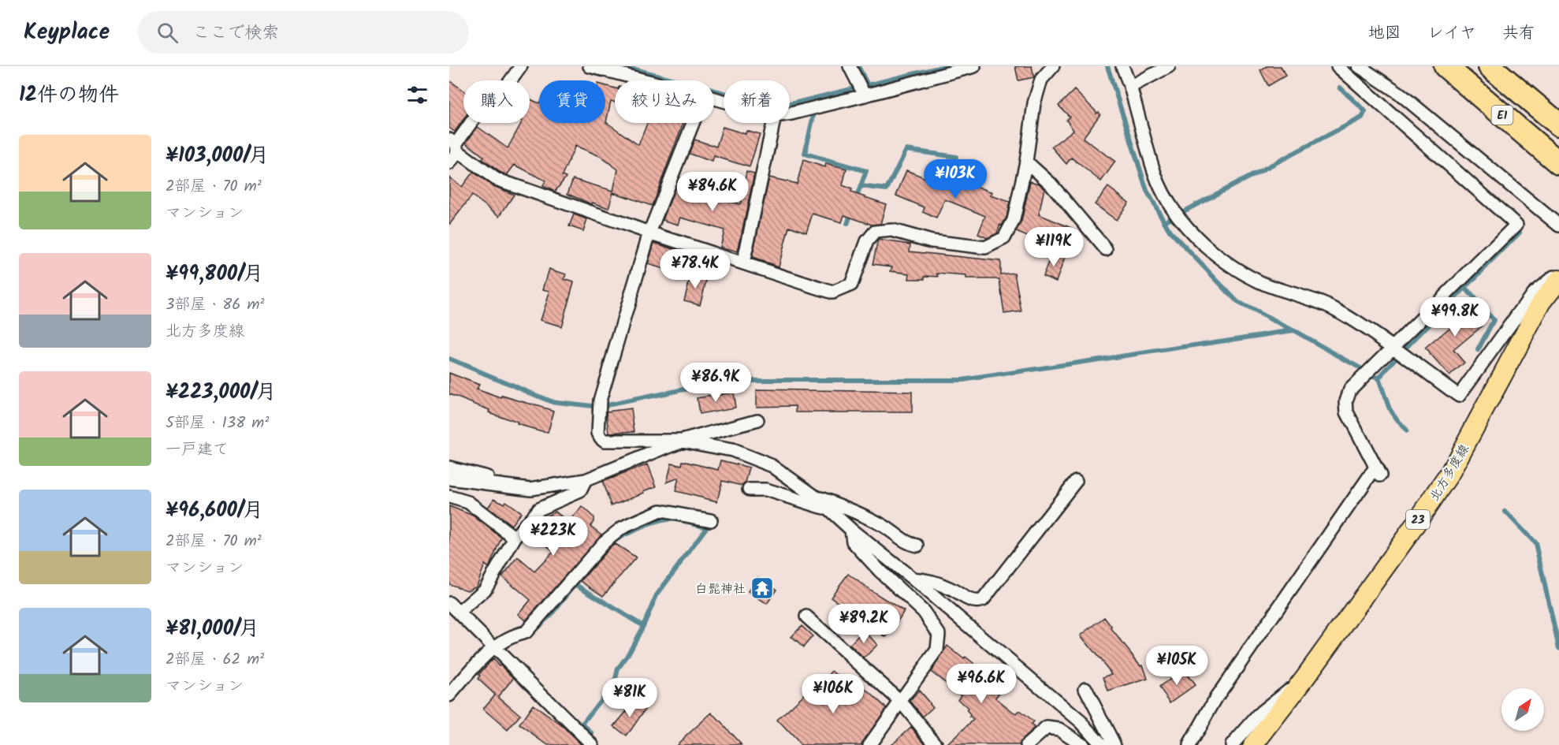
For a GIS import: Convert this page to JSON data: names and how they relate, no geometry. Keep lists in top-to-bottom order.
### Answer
{
  "streets": {
    "highway": ["E1"],
    "main road": ["北方多度線", "23"]
  },
  "places": {
    "temple": ["白髭神社"]
  },
  "north": "top right",
  "page": {
    "header": "Keyplace",
    "search": "ここで検索",
    "nav": ["地図", "レイヤ", "共有"],
    "heading": "12件の物件",
    "chip": [
      "購入",
      "賃貸",
      "絞り込み",
      "新着"
    ],
    "list": [
      {
        "name": "¥103,000/月",
        "note": "2部屋 · 70 m² · マンション"
      },
      {
        "name": "¥99,800/月",
        "note": "3部屋 · 86 m² · 北方多度線"
      },
      {
        "name": "¥223,000/月",
        "note": "5部屋 · 138 m² · 一戸建て"
      },
      {
        "name": "¥96,600/月",
        "note": "2部屋 · 70 m² · マンション"
      },
      {
        "name": "¥81,000/月",
        "note": "2部屋 · 62 m² · マンション"
      }
    ],
    "price": [
      "¥103K",
      "¥84.6K",
      "¥119K",
      "¥78.4K",
      "¥99.8K",
      "¥86.9K",
      "¥223K",
      "¥89.2K",
      "¥105K",
      "¥96.6K",
      "¥106K",
      "¥81K"
    ]
  }
}
